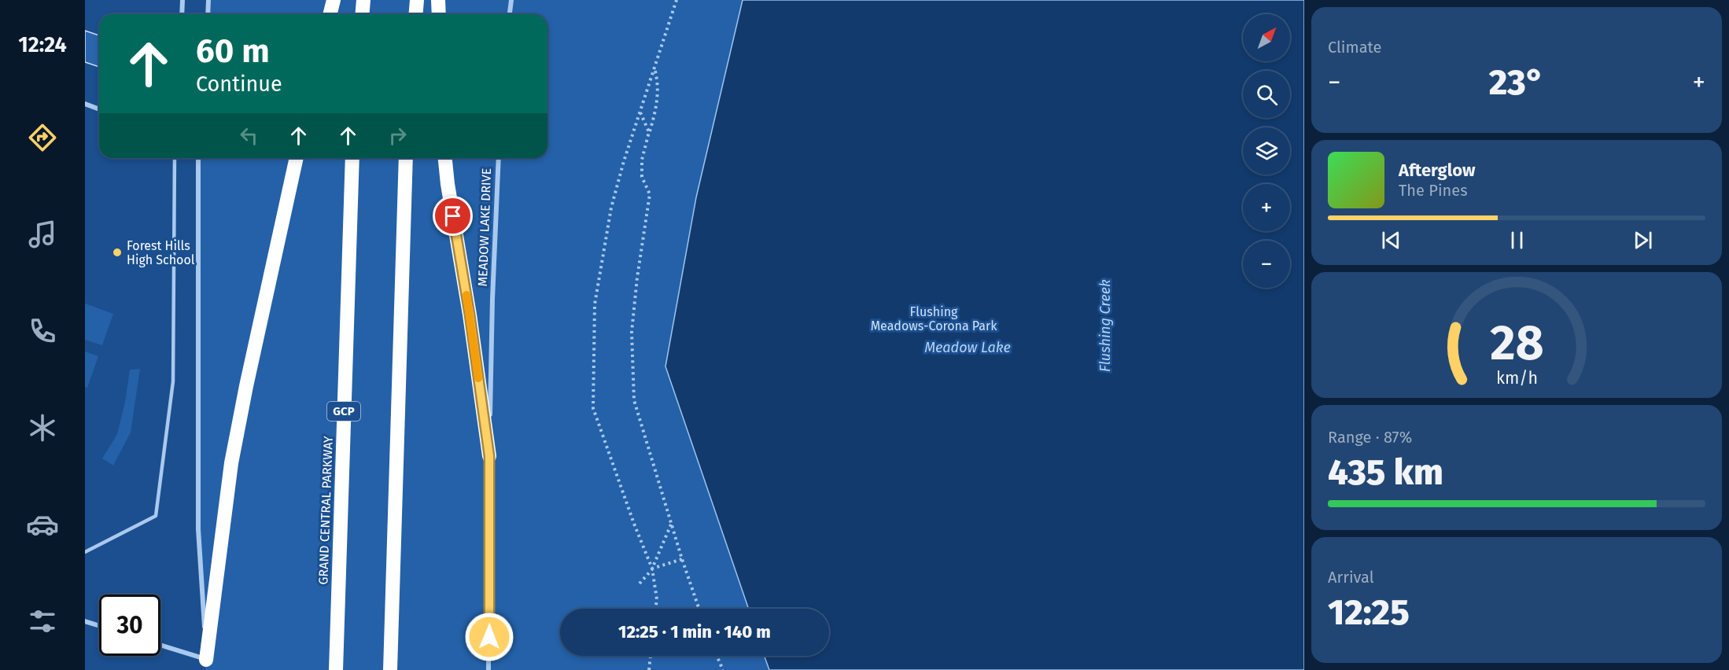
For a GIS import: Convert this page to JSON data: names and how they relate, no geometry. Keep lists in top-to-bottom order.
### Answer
{
  "streets": {
    "highway": ["GCP", "GRAND CENTRAL PARKWAY"],
    "street": ["MEADOW LAKE DRIVE"]
  },
  "water": ["Flushing Creek", "Meadow Lake"],
  "parks": ["Flushing Meadows-Corona Park"],
  "places": ["Forest Hills High School"],
  "north": "top right",
  "page": {
    "tabs": "12:24",
    "tile": [
      "Climate",
      ["Range · 87%", "435 km"],
      ["Arrival", "12:25"]
    ],
    "map_buttons": ["+", "−"],
    "turn": ["60 m", "Continue"],
    "heat": ["−", "23°", "+"],
    "song": ["Afterglow", "The Pines"],
    "limit": "30",
    "trip": "12:25 · 1 min · 140 m",
    "gauge": ["28", "km/h"]
  }
}
